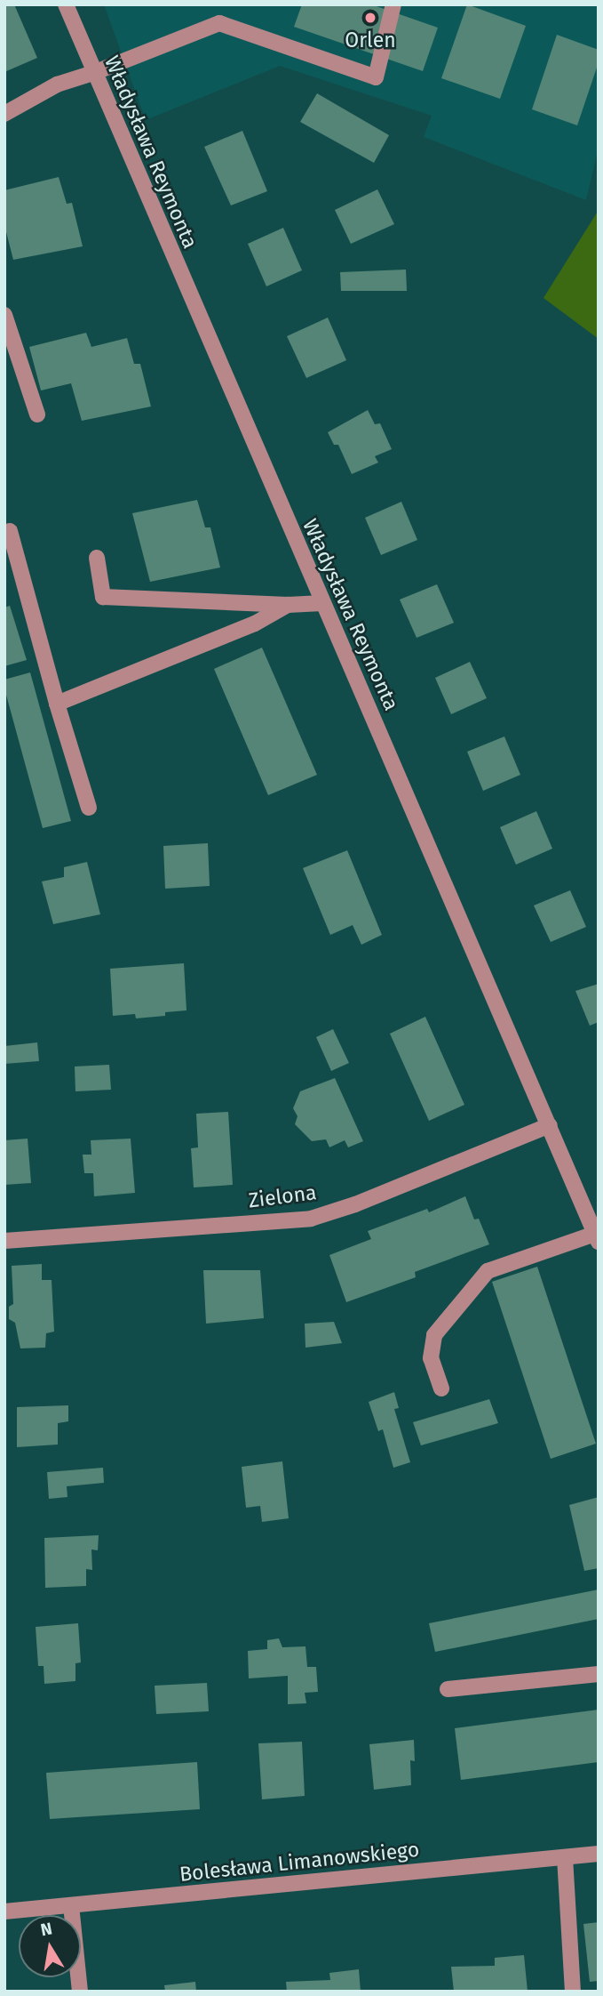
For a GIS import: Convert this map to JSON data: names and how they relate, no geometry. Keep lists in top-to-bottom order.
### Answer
{
  "streets": {
    "street": ["Władysława Reymonta", "Zielona", "Bolesława Limanowskiego"]
  },
  "crossings": [
    ["Władysława Reymonta", "Zielona"]
  ],
  "places": ["Orlen"],
  "north": "top"
}
